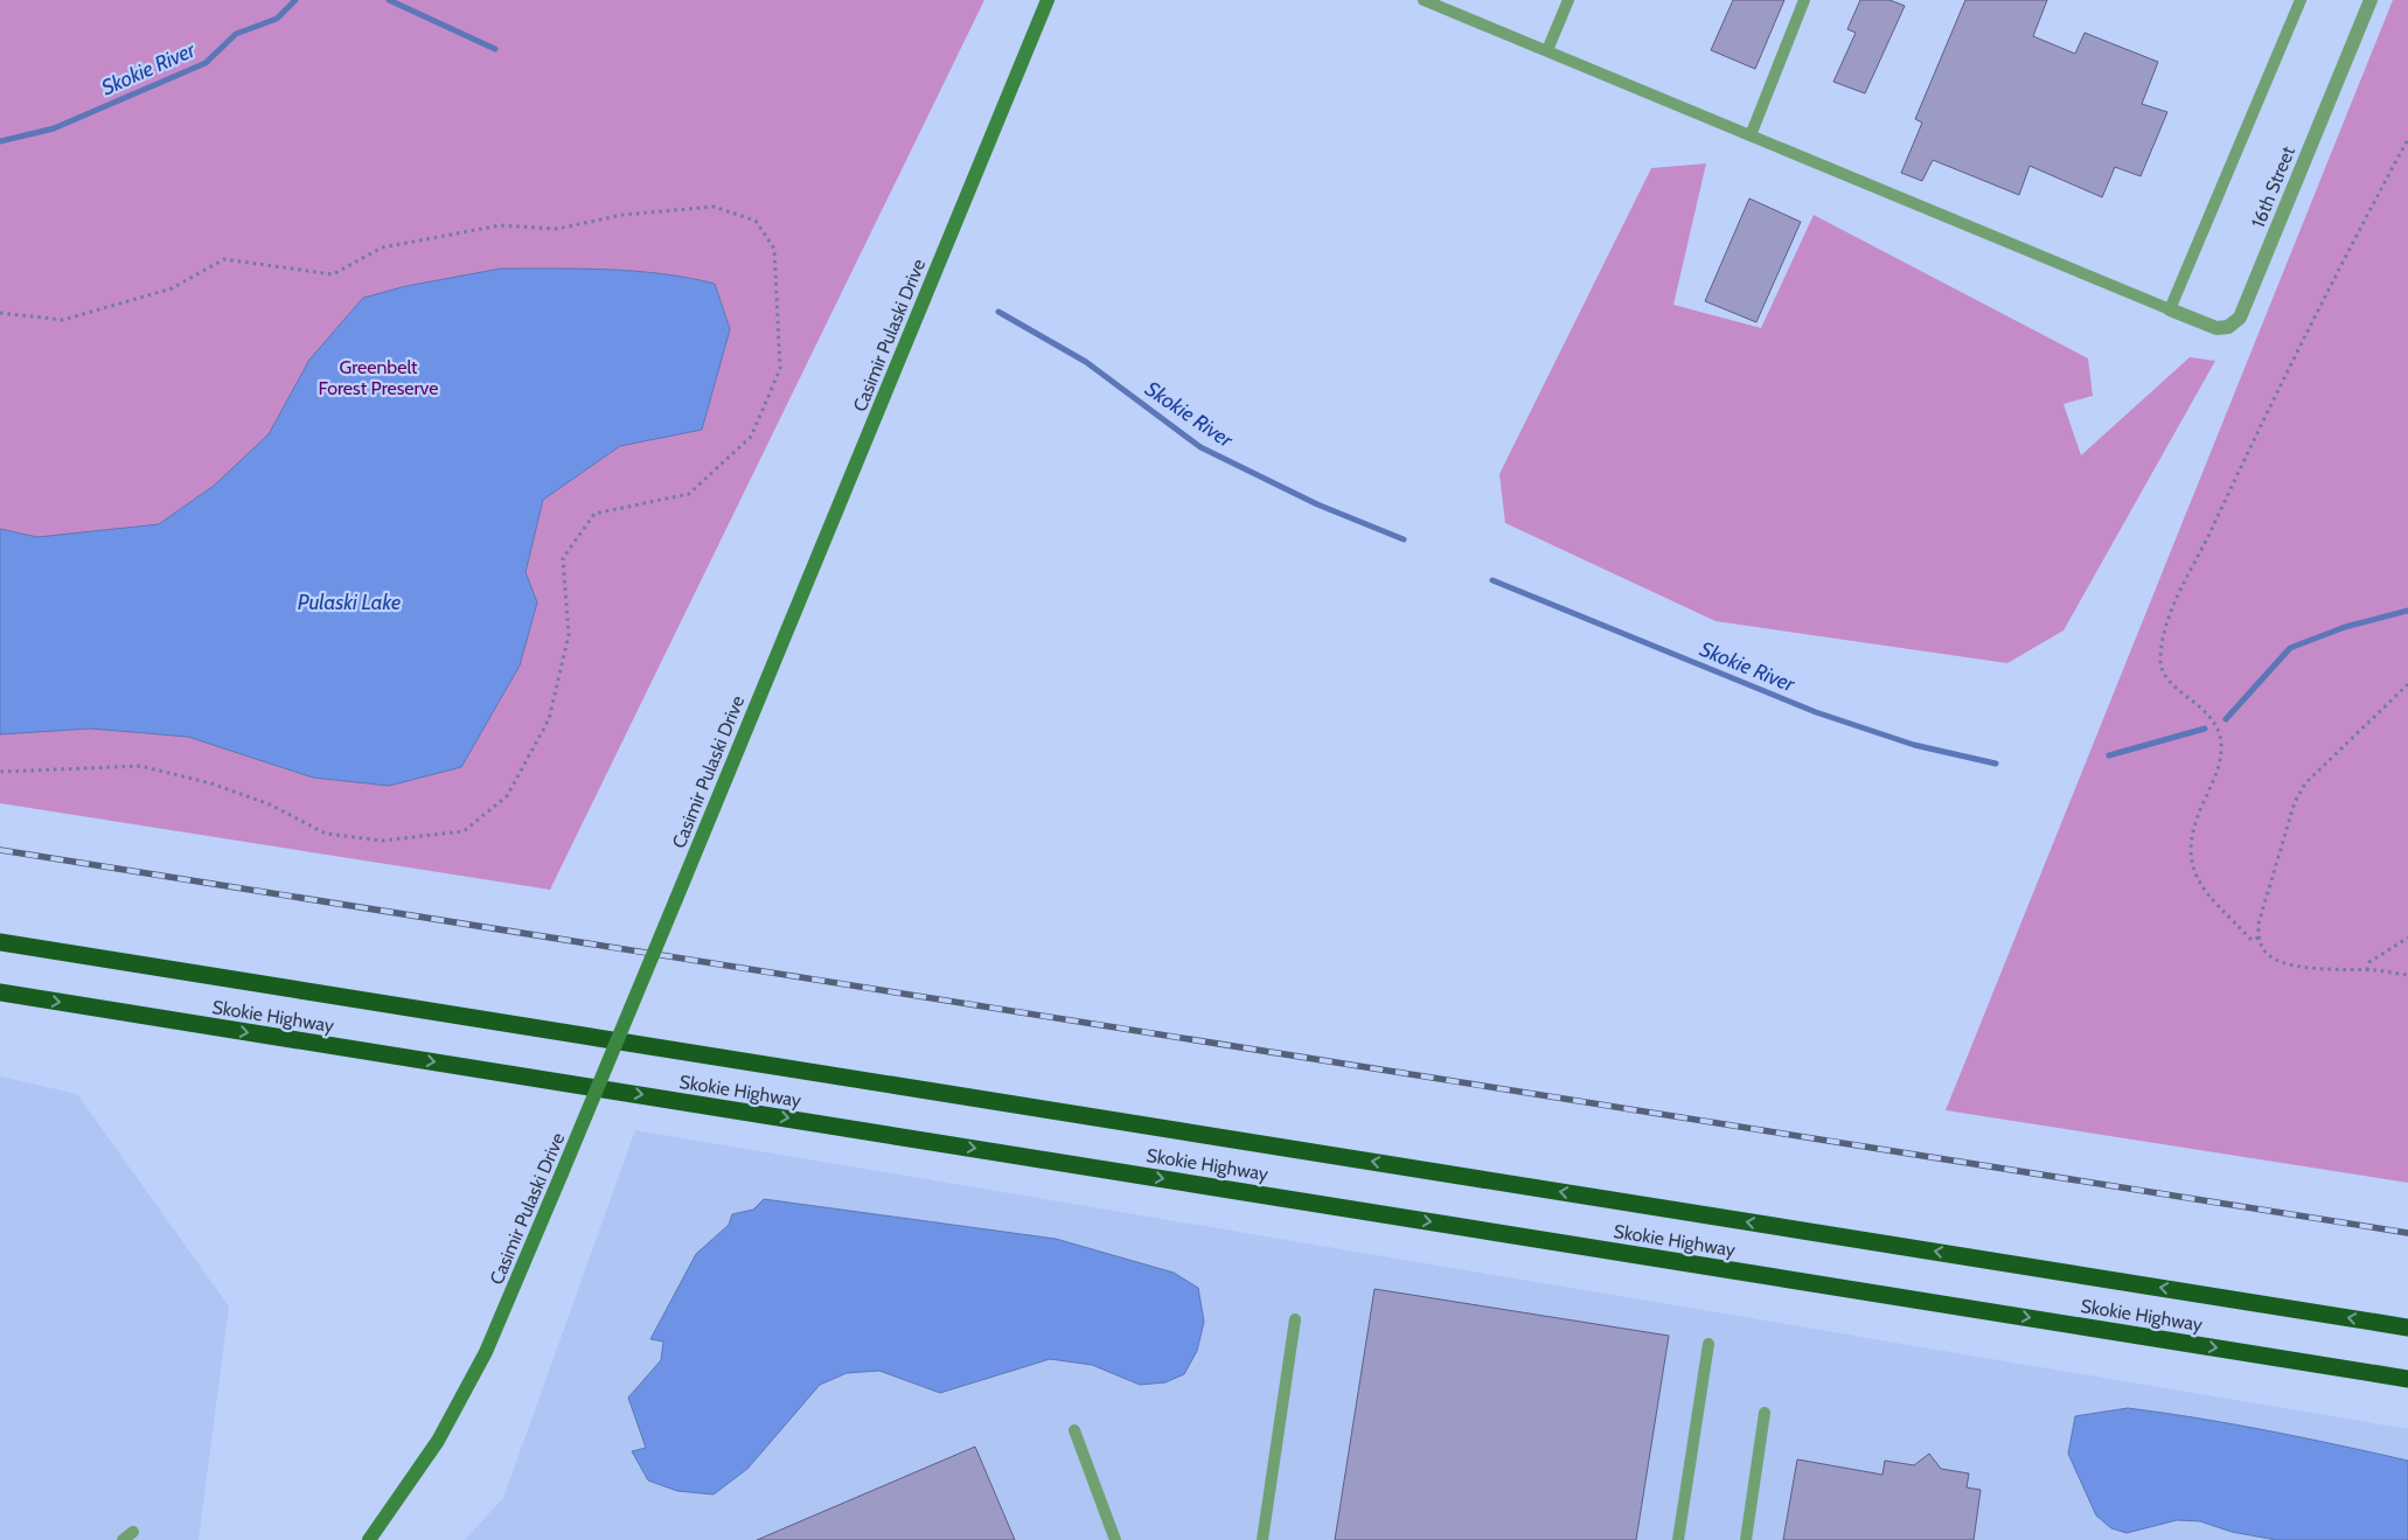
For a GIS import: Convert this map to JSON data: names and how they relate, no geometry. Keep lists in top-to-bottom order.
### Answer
{
  "streets": {
    "highway": ["Skokie Highway"],
    "street": ["16th Street", "Casimir Pulaski Drive"]
  },
  "water": ["Skokie River", "Pulaski Lake"],
  "parks": ["Greenbelt Forest Preserve"]
}
